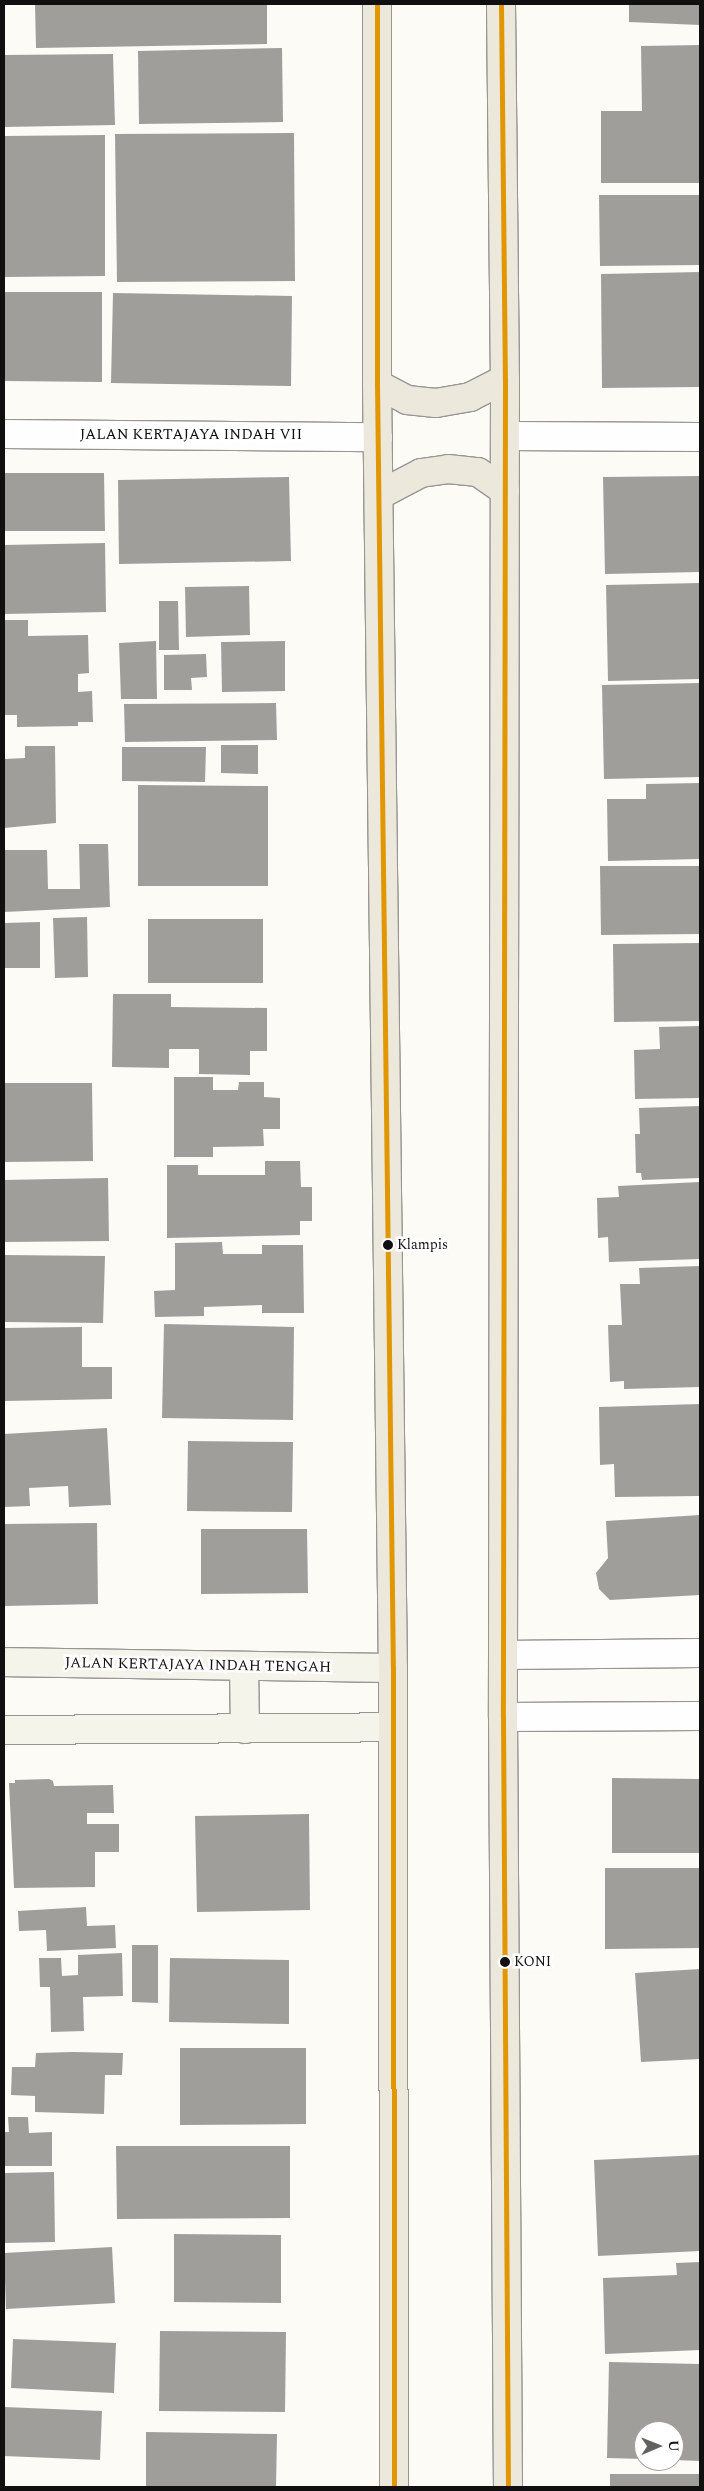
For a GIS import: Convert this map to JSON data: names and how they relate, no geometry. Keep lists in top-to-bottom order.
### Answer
{
  "streets": {
    "main road": ["JALAN KERTAJAYA INDAH TENGAH"],
    "street": ["JALAN KERTAJAYA INDAH VII"]
  },
  "places": ["Klampis", "KONI"],
  "north": "right"
}
